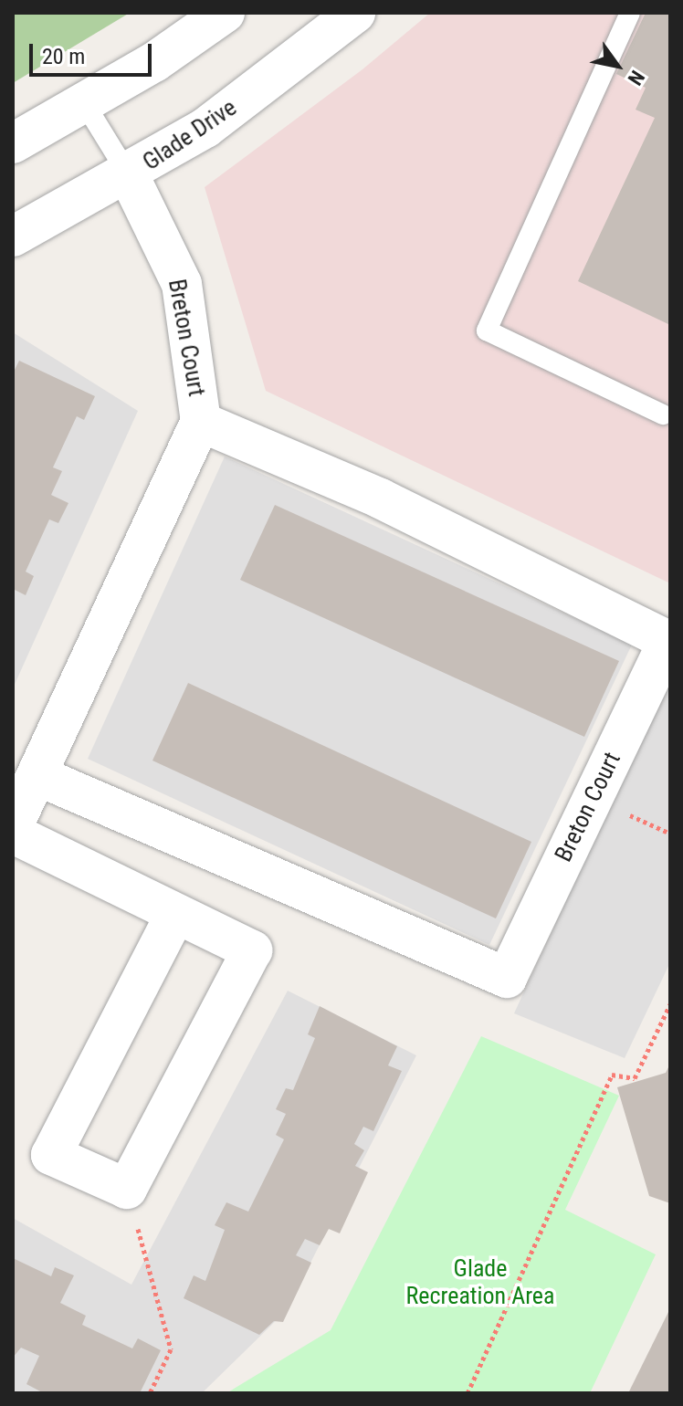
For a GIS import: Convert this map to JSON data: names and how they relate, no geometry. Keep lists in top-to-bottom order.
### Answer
{
  "streets": {
    "street": ["Glade Drive", "Breton Court"]
  },
  "crossings": [
    ["Glade Drive", "Breton Court"]
  ],
  "parks": ["Glade Recreation Area"],
  "scale_bar": "20 m",
  "north": "bottom right"
}
